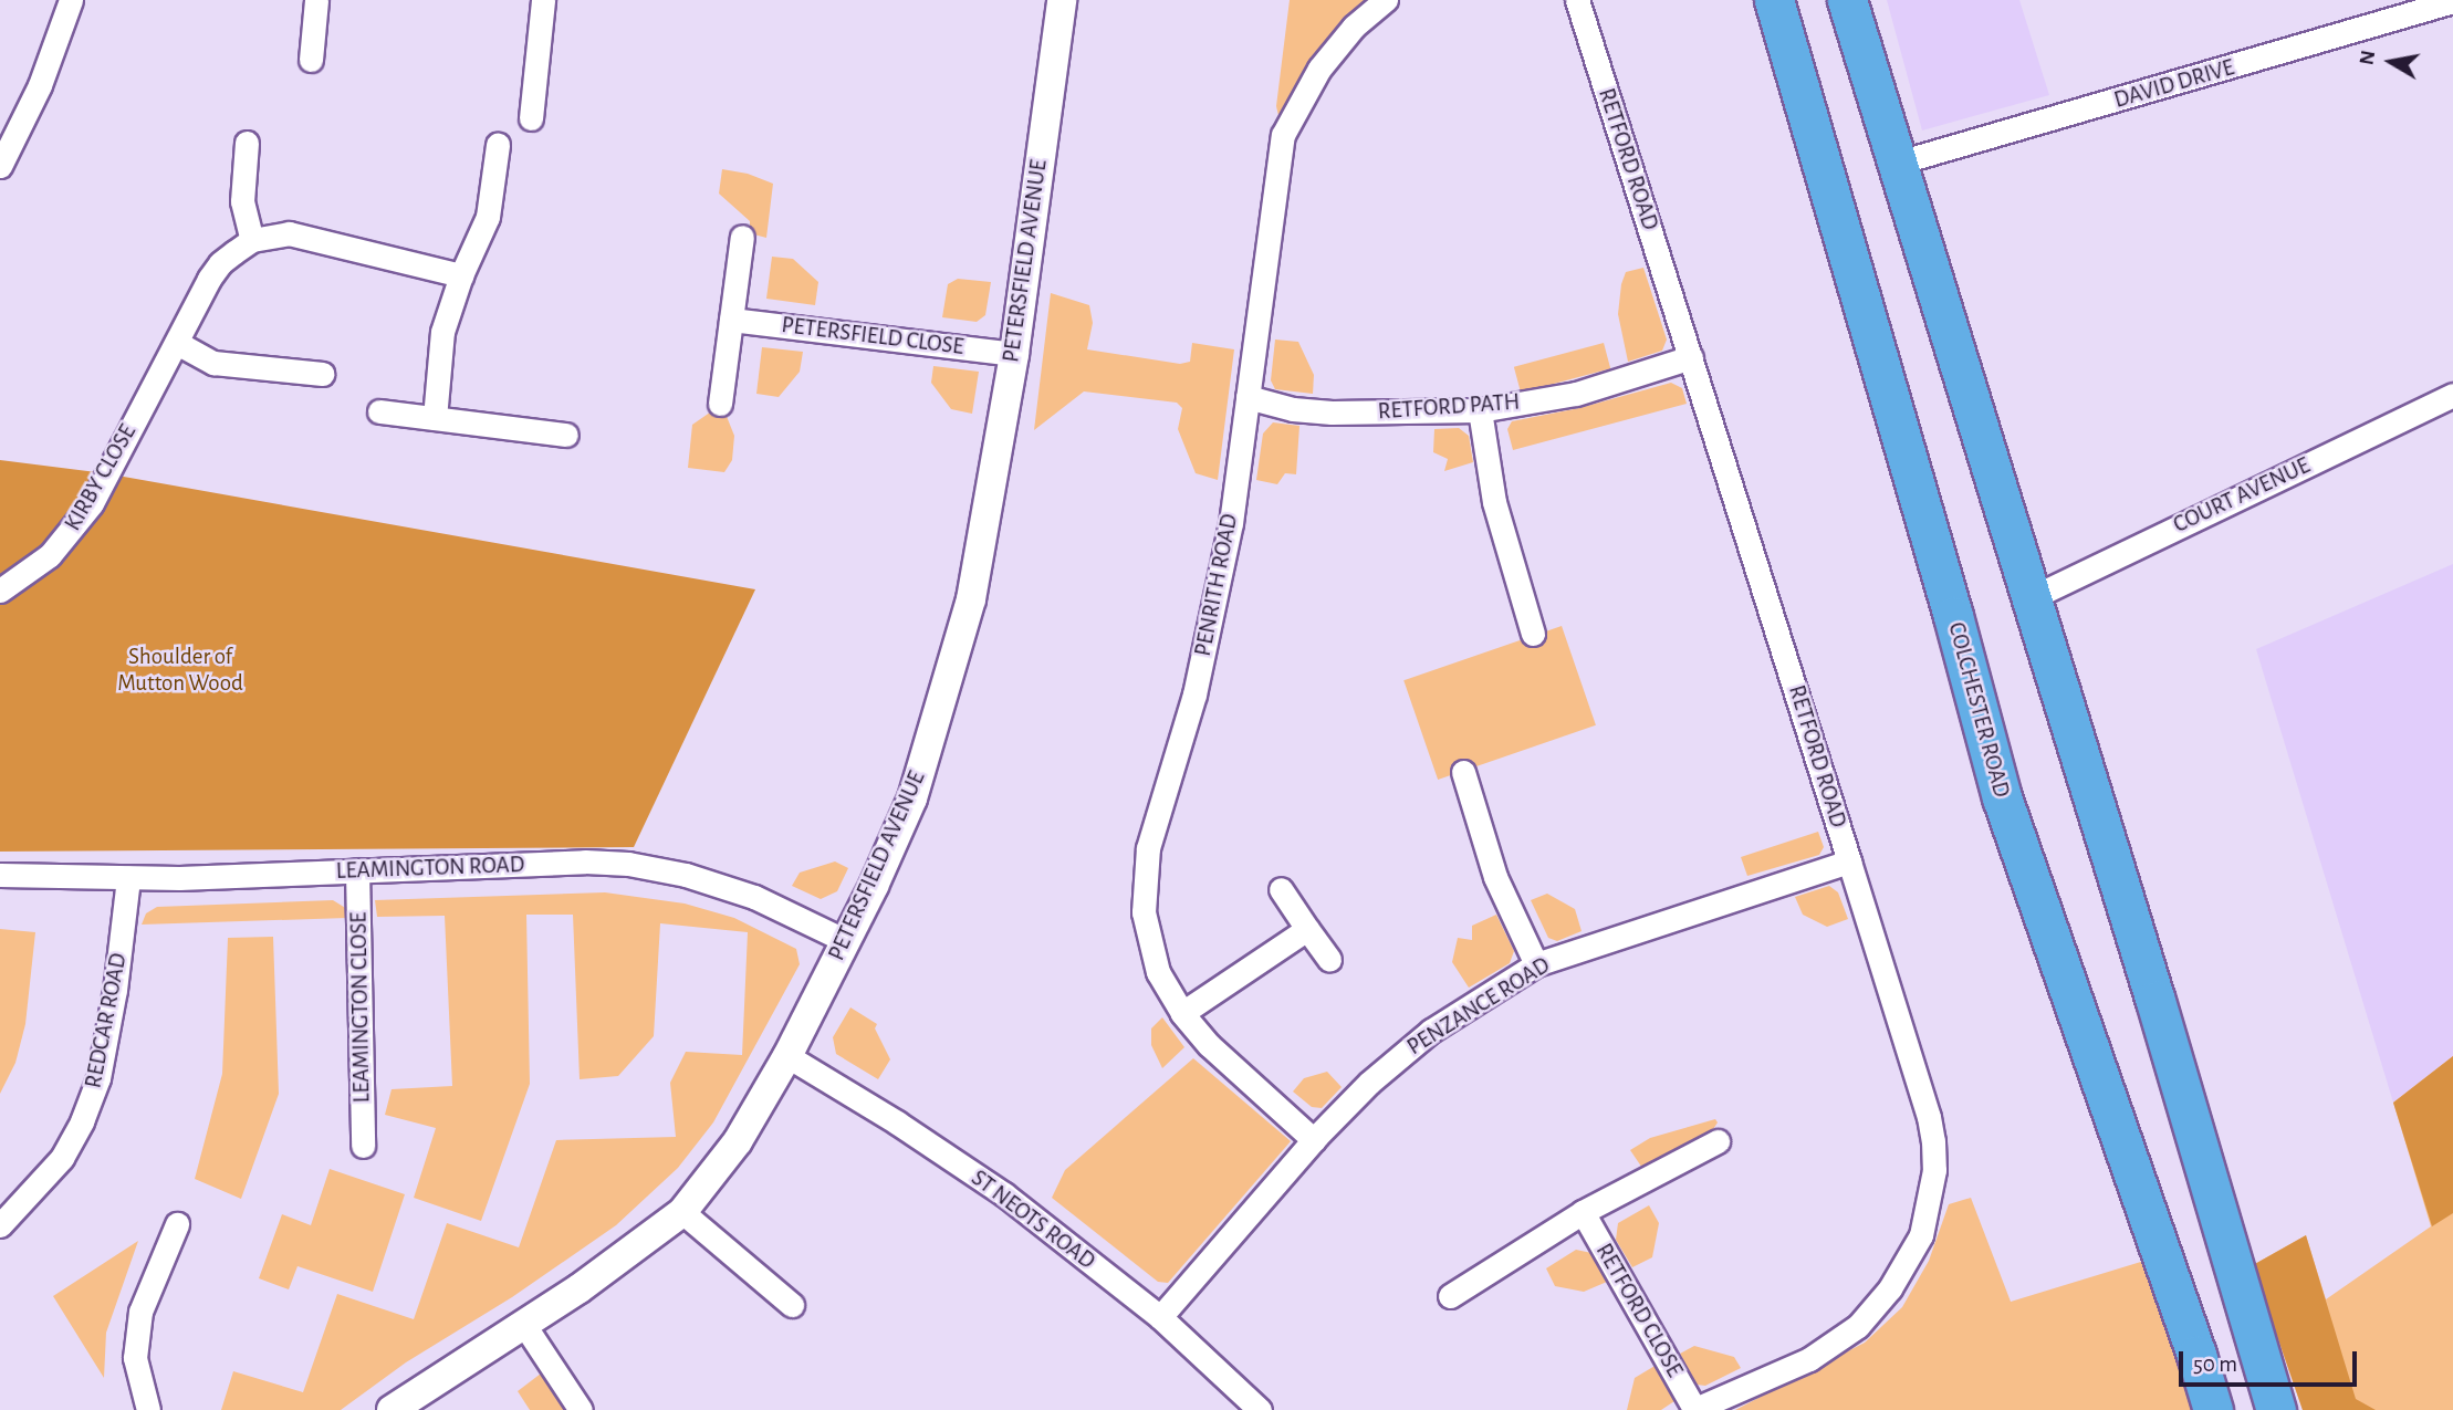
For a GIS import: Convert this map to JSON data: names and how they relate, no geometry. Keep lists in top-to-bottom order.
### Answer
{
  "streets": {
    "highway": ["COLCHESTER ROAD"],
    "street": [
      "DAVID DRIVE",
      "RETFORD ROAD",
      "PETERSFIELD AVENUE",
      "PETERSFIELD CLOSE",
      "RETFORD PATH",
      "KIRBY CLOSE",
      "COURT AVENUE",
      "PENRITH ROAD",
      "LEAMINGTON ROAD",
      "PENZANCE ROAD",
      "LEAMINGTON CLOSE",
      "REDCAR ROAD",
      "ST NEOTS ROAD",
      "RETFORD CLOSE"
    ]
  },
  "crossings": [
    ["RETFORD ROAD", "RETFORD PATH"],
    ["RETFORD ROAD", "PENZANCE ROAD"],
    ["RETFORD ROAD", "RETFORD CLOSE"],
    ["PETERSFIELD AVENUE", "PETERSFIELD CLOSE"],
    ["PETERSFIELD AVENUE", "LEAMINGTON ROAD"],
    ["PETERSFIELD AVENUE", "ST NEOTS ROAD"],
    ["RETFORD PATH", "PENRITH ROAD"],
    ["PENRITH ROAD", "PENZANCE ROAD"],
    ["LEAMINGTON ROAD", "LEAMINGTON CLOSE"],
    ["LEAMINGTON ROAD", "REDCAR ROAD"],
    ["PENZANCE ROAD", "ST NEOTS ROAD"]
  ],
  "parks": ["Shoulder of Mutton Wood"],
  "scale_bar": "50 m",
  "north": "left"
}
